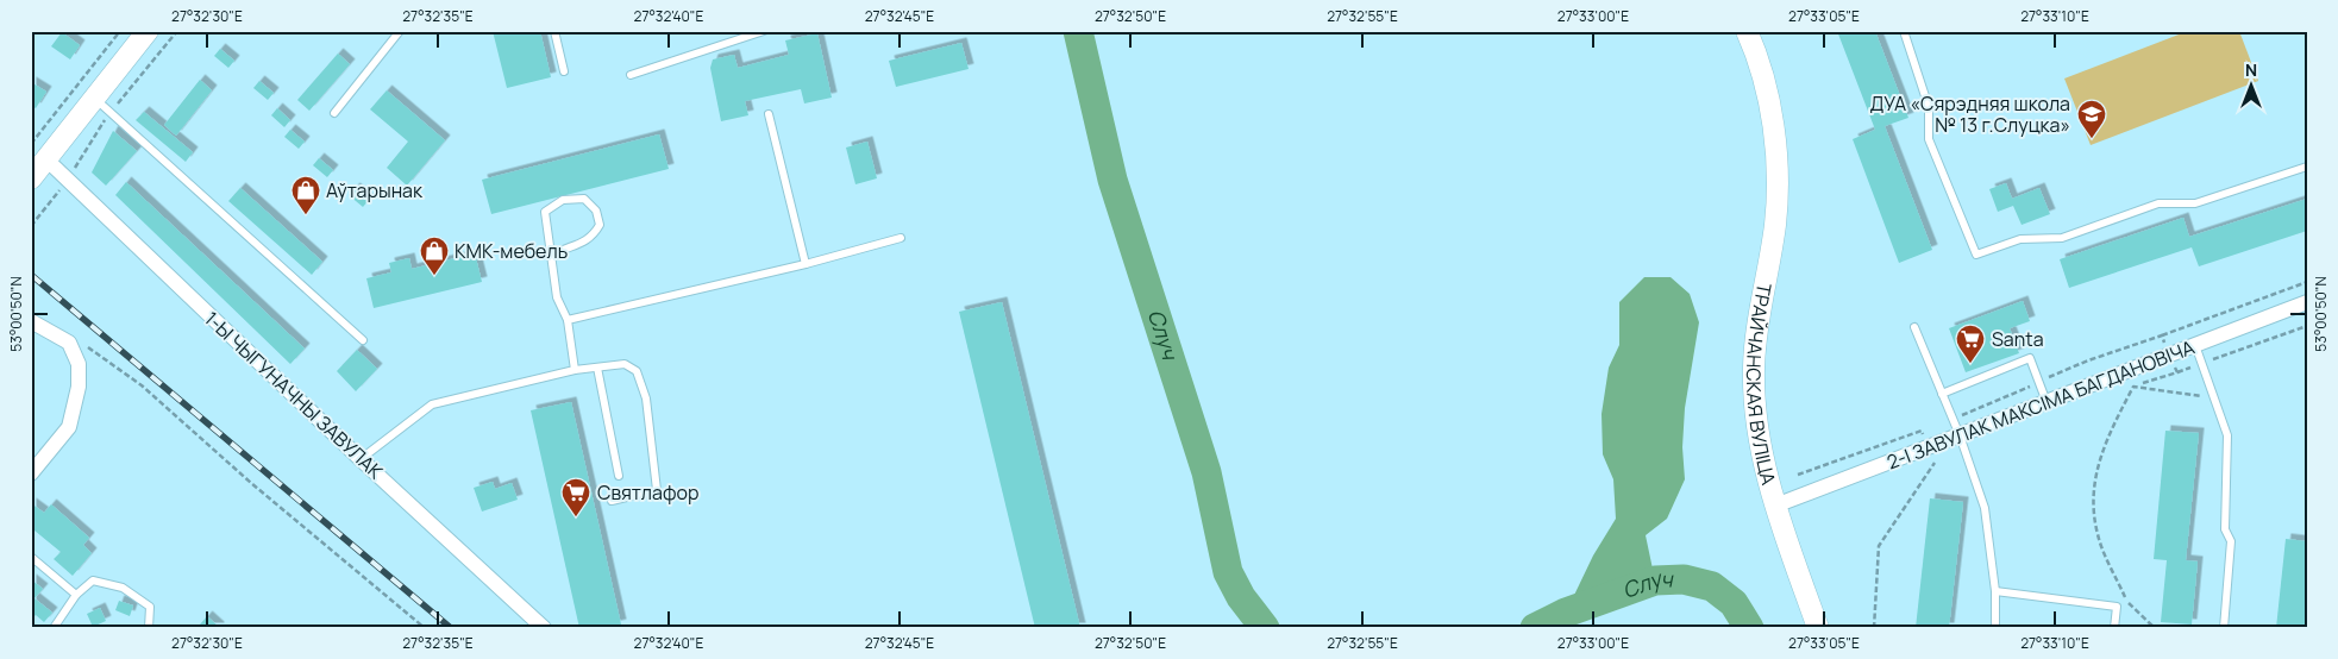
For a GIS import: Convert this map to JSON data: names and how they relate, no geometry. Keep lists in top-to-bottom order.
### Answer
{
  "streets": {
    "street": ["ТРАЙЧАНСКАЯ ВУЛІЦА", "1-Ы ЧЫГУНАЧНЫ ЗАВУЛАК", "2-І ЗАВУЛАК МАКСІМА БАГДАНОВІЧА"]
  },
  "crossings": [
    ["ТРАЙЧАНСКАЯ ВУЛІЦА", "2-І ЗАВУЛАК МАКСІМА БАГДАНОВІЧА"]
  ],
  "water": ["Случ"],
  "places": {
    "school or university": ["ДУА «Сярэдняя школа № 13 г.Слуцка»"],
    "shop": ["Аўтарынак", "КМК-мебель"],
    "supermarket": ["Santa", "Святлафор"]
  },
  "north": "top",
  "coordinates": [
    "27°32'30\"E",
    "27°32'35\"E",
    "27°32'40\"E",
    "27°32'45\"E",
    "27°32'50\"E",
    "27°32'55\"E",
    "27°33'00\"E",
    "27°33'05\"E",
    "27°33'10\"E",
    "53°00'50\"N"
  ]
}
